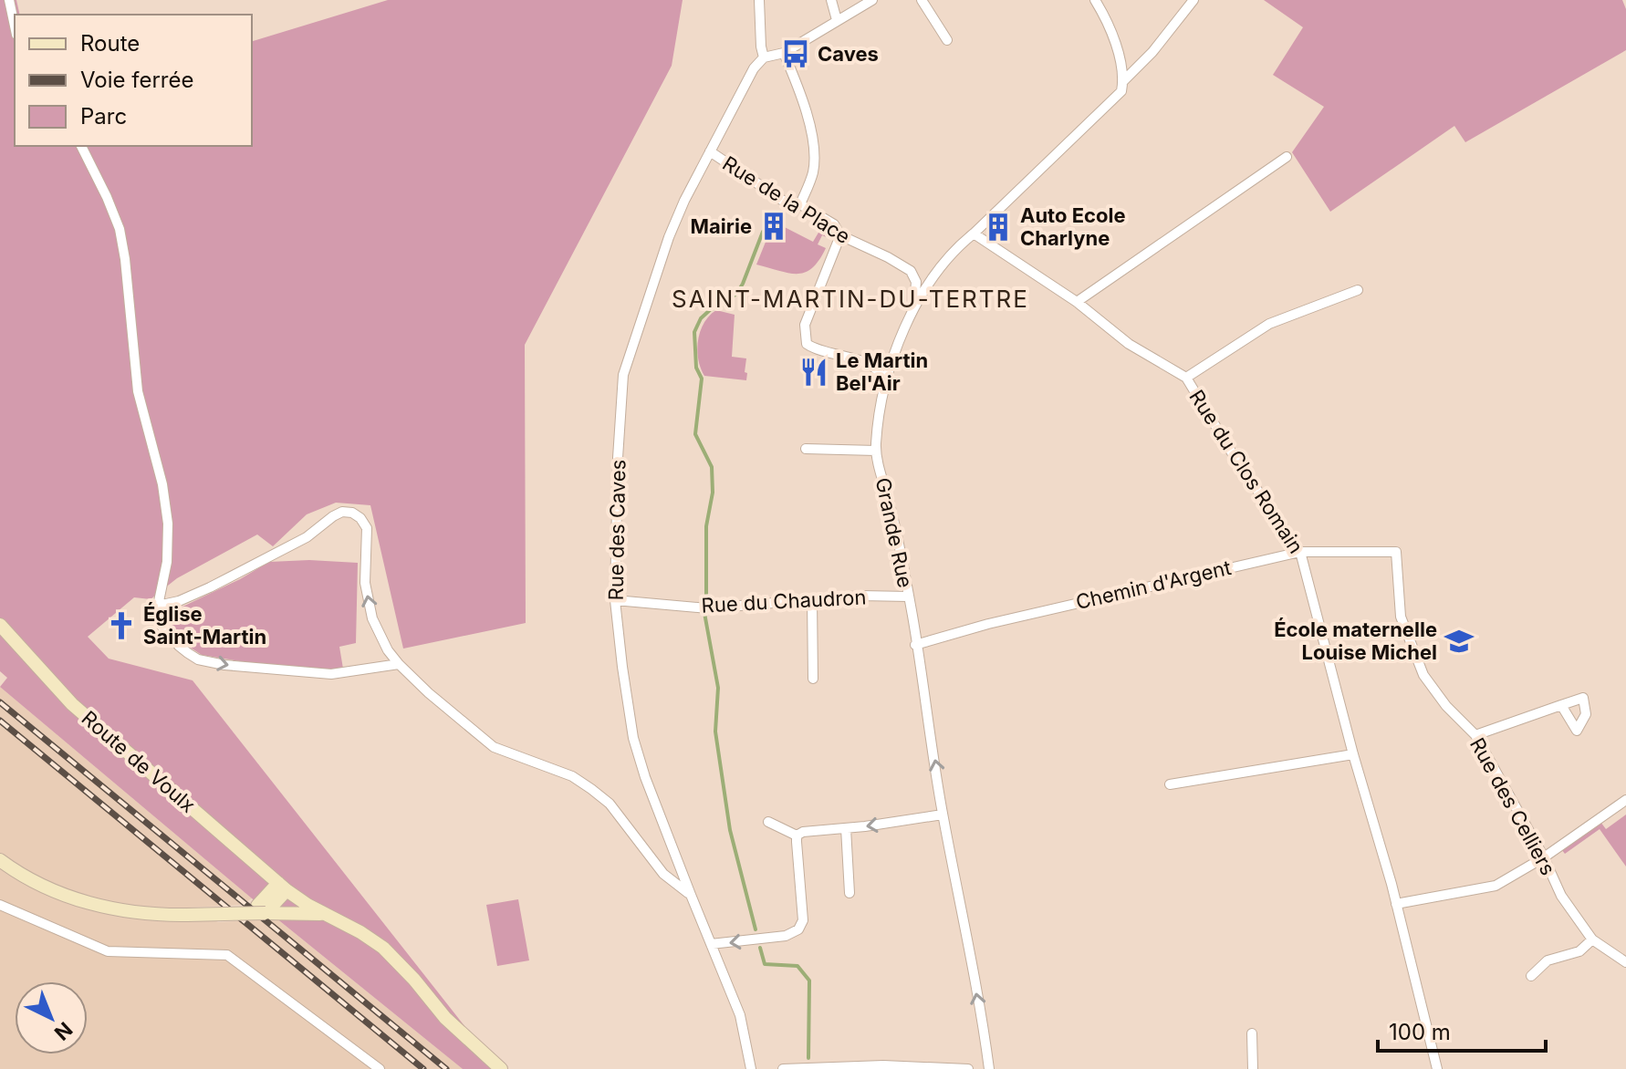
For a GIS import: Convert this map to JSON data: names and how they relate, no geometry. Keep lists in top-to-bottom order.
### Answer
{
  "streets": {
    "main road": ["Route de Voulx"],
    "street": [
      "Rue de la Place",
      "Rue du Clos Romain",
      "Rue des Caves",
      "Grande Rue",
      "Chemin d'Argent",
      "Rue du Chaudron",
      "Rue des Celliers"
    ]
  },
  "crossings": [
    ["Rue de la Place", "Rue des Caves"],
    ["Rue de la Place", "Grande Rue"],
    ["Rue du Clos Romain", "Grande Rue"],
    ["Rue du Clos Romain", "Chemin d'Argent"],
    ["Rue des Caves", "Rue du Chaudron"],
    ["Grande Rue", "Chemin d'Argent"],
    ["Grande Rue", "Rue du Chaudron"],
    ["Chemin d'Argent", "Rue des Celliers"]
  ],
  "one_way": ["Grande Rue"],
  "districts": ["SAINT-MARTIN-DU-TERTRE"],
  "places": {
    "bus stop": ["Caves"],
    "building": ["Mairie", "Auto Ecole Charlyne"],
    "restaurant": ["Le Martin Bel'Air"],
    "church": ["Église Saint-Martin"],
    "school or university": ["École maternelle Louise Michel"]
  },
  "legend": ["Route", "Voie ferrée", "Parc"],
  "scale_bar": "100 m",
  "north": "bottom right"
}
